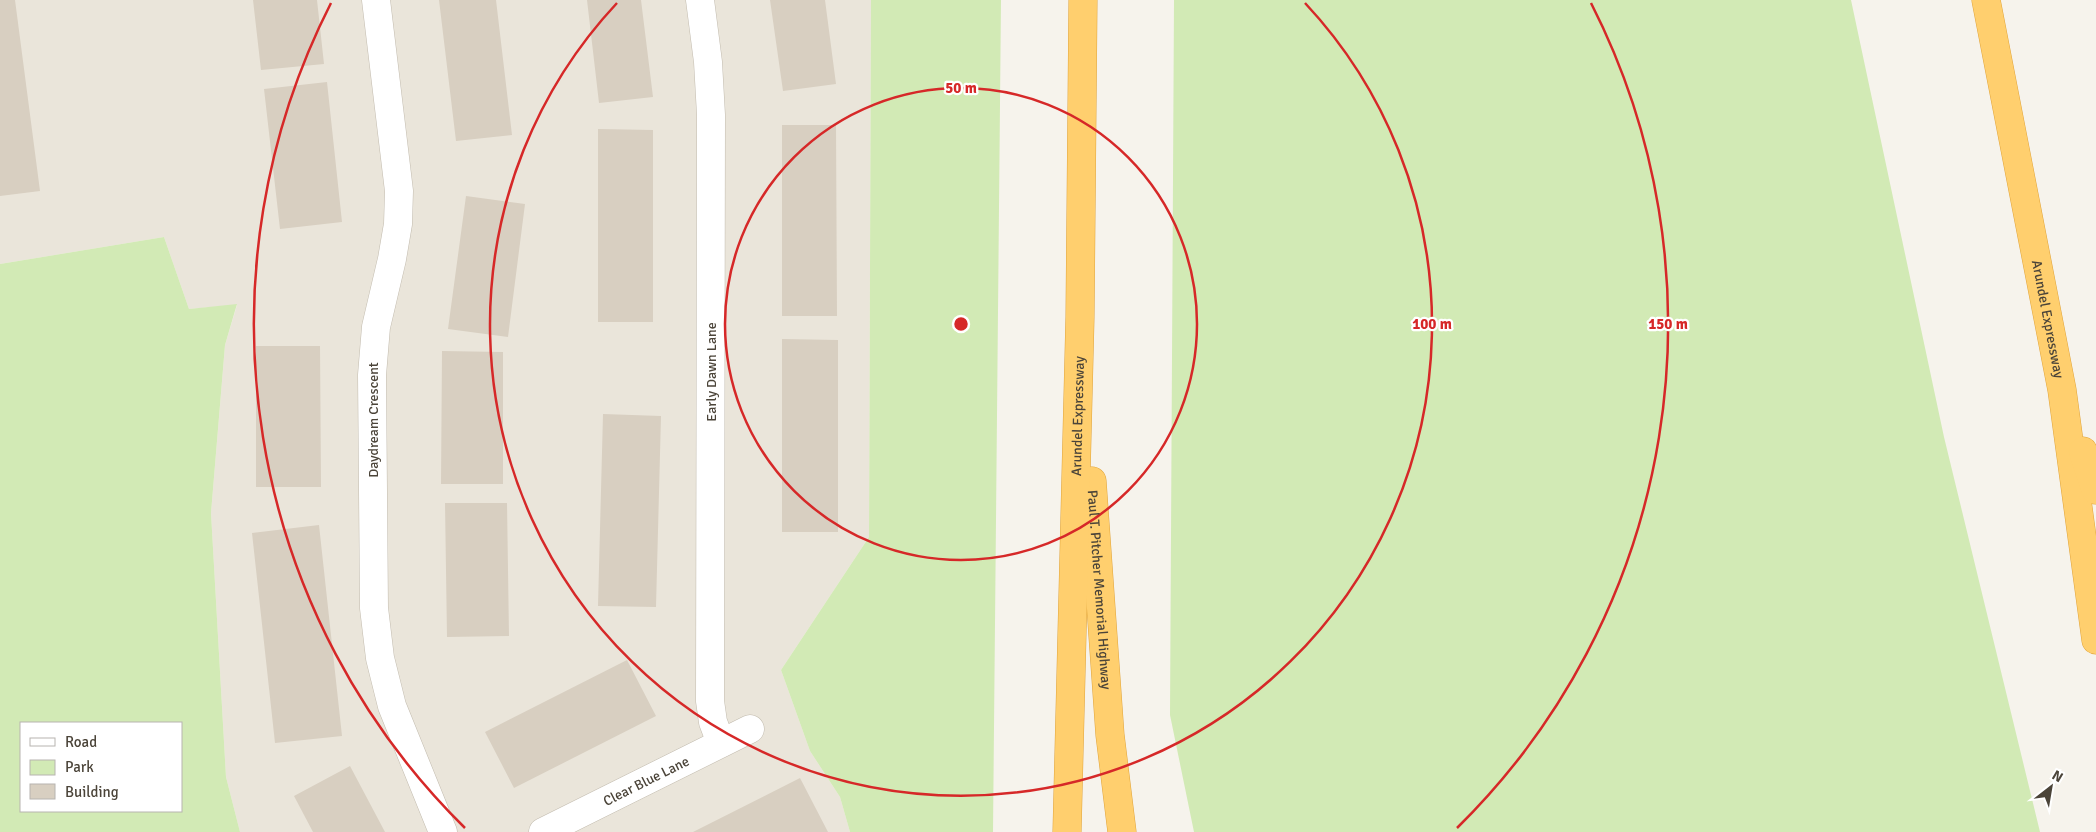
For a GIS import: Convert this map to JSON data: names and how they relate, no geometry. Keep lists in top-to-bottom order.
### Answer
{
  "streets": {
    "highway": ["Arundel Expressway", "Paul T. Pitcher Memorial Highway"],
    "street": ["Early Dawn Lane", "Daydream Crescent", "Clear Blue Lane"]
  },
  "crossings": [
    ["Arundel Expressway", "Paul T. Pitcher Memorial Highway"],
    ["Early Dawn Lane", "Clear Blue Lane"]
  ],
  "legend": ["Road", "Park", "Building"],
  "north": "top right",
  "rings": ["50 m", "100 m", "150 m"]
}
